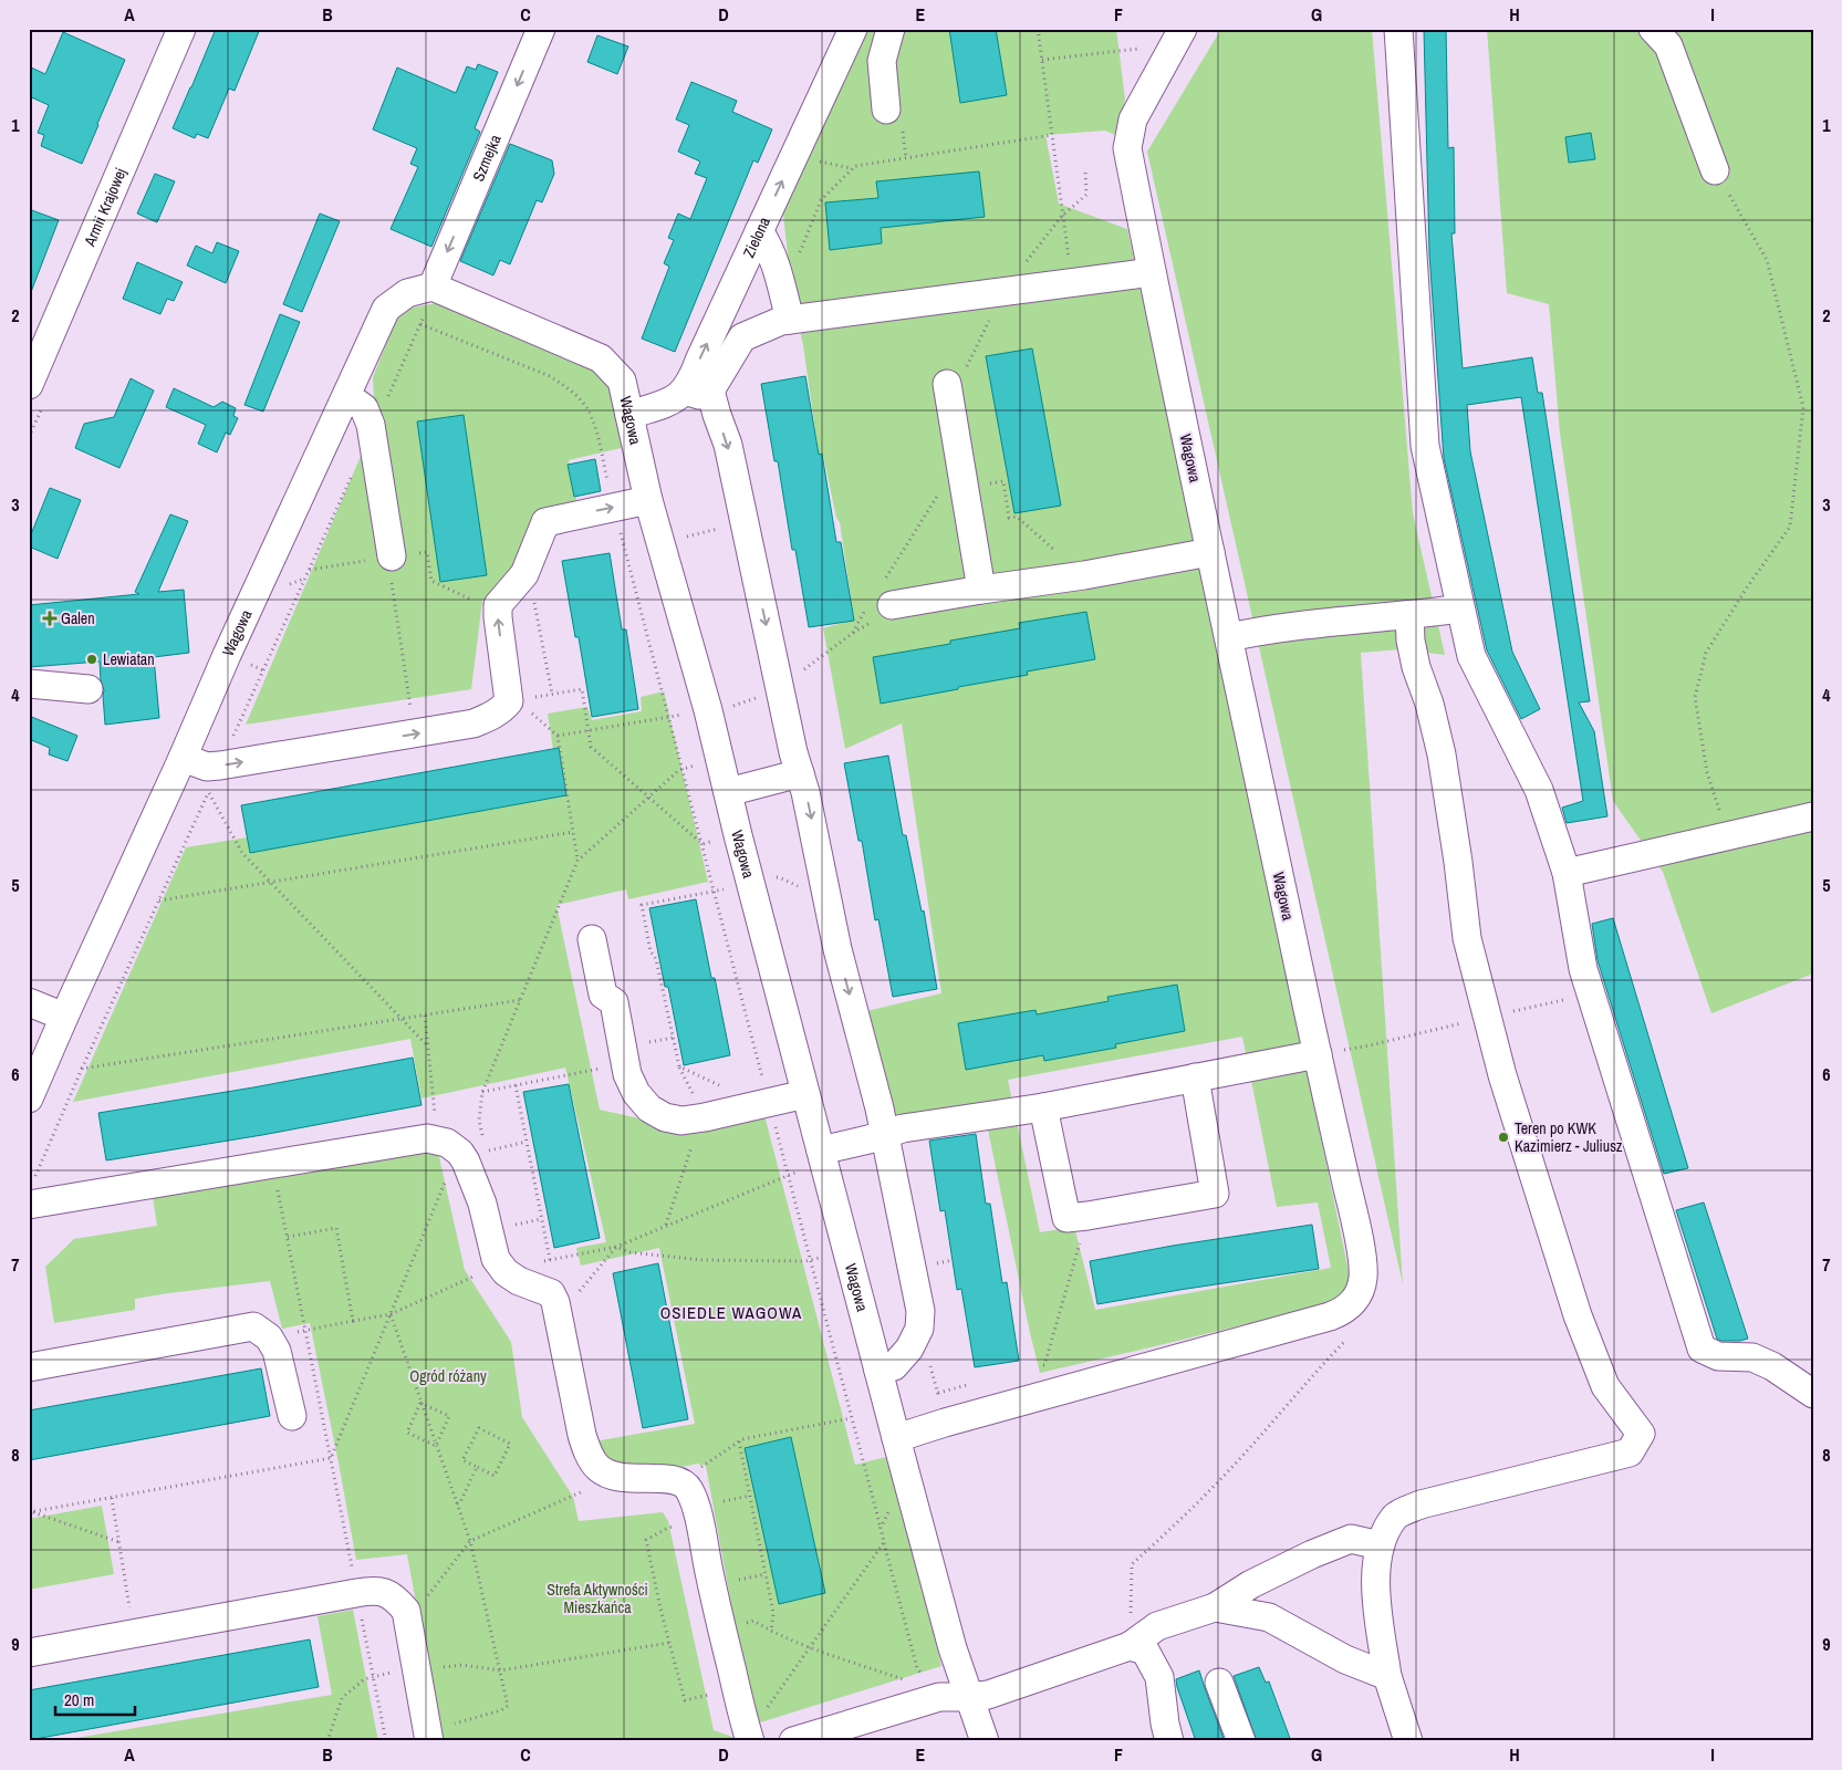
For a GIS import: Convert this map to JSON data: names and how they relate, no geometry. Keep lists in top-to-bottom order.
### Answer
{
  "streets": {
    "street": [
      "Szmejka",
      "Armii Krajowej",
      "Zielona",
      "Wagowa"
    ]
  },
  "crossings": [
    ["Szmejka", "Wagowa"]
  ],
  "one_way": ["Szmejka", "Zielona"],
  "districts": ["OSIEDLE WAGOWA"],
  "parks": ["Ogród różany", "Strefa Aktywności Mieszkańca"],
  "places": {
    "health": ["Galen"],
    "other": ["Lewiatan", "Teren po KWK Kazimierz - Juliusz"]
  },
  "scale_bar": "20 m",
  "grid": {
    "columns": [
      "A",
      "B",
      "C",
      "D",
      "E",
      "F",
      "G",
      "H",
      "I"
    ],
    "rows": [
      "1",
      "2",
      "3",
      "4",
      "5",
      "6",
      "7",
      "8",
      "9"
    ]
  }
}
